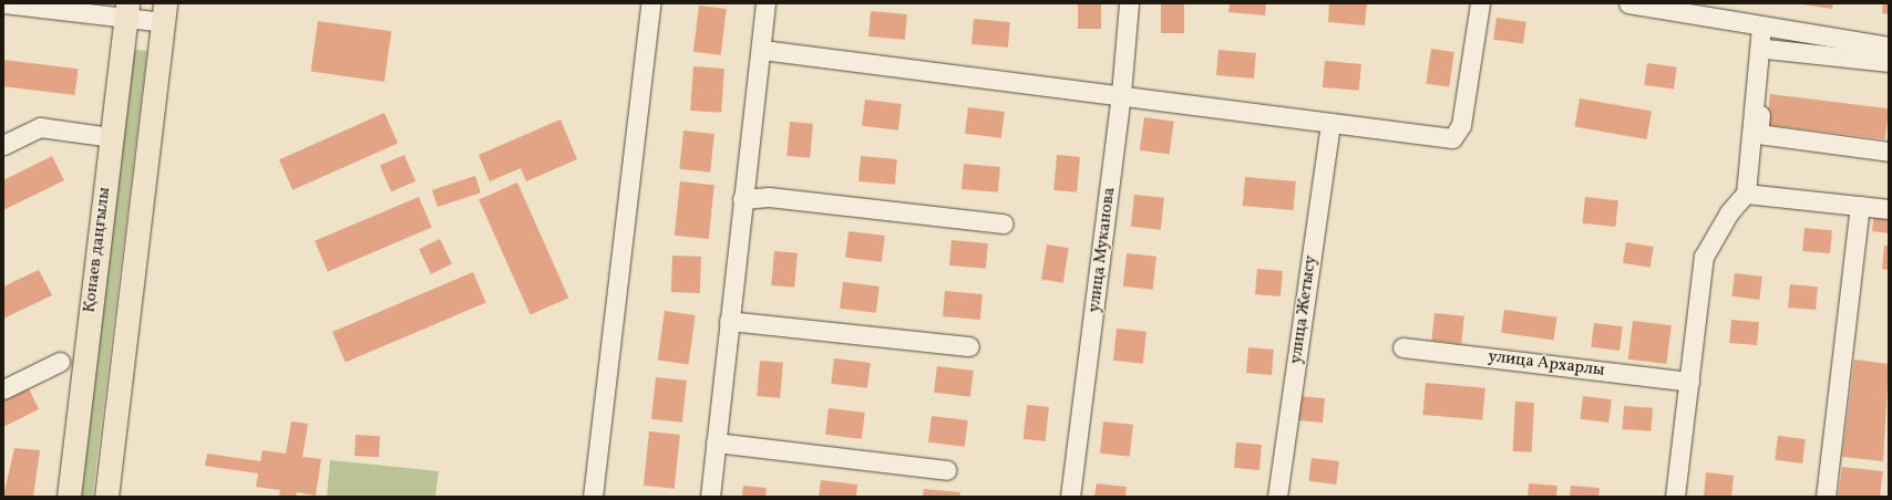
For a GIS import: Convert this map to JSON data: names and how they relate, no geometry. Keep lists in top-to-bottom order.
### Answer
{
  "streets": {
    "main road": ["Қонаев даңғылы"],
    "street": ["улица Муканова", "улица Жетысу", "улица Архарлы"]
  }
}
